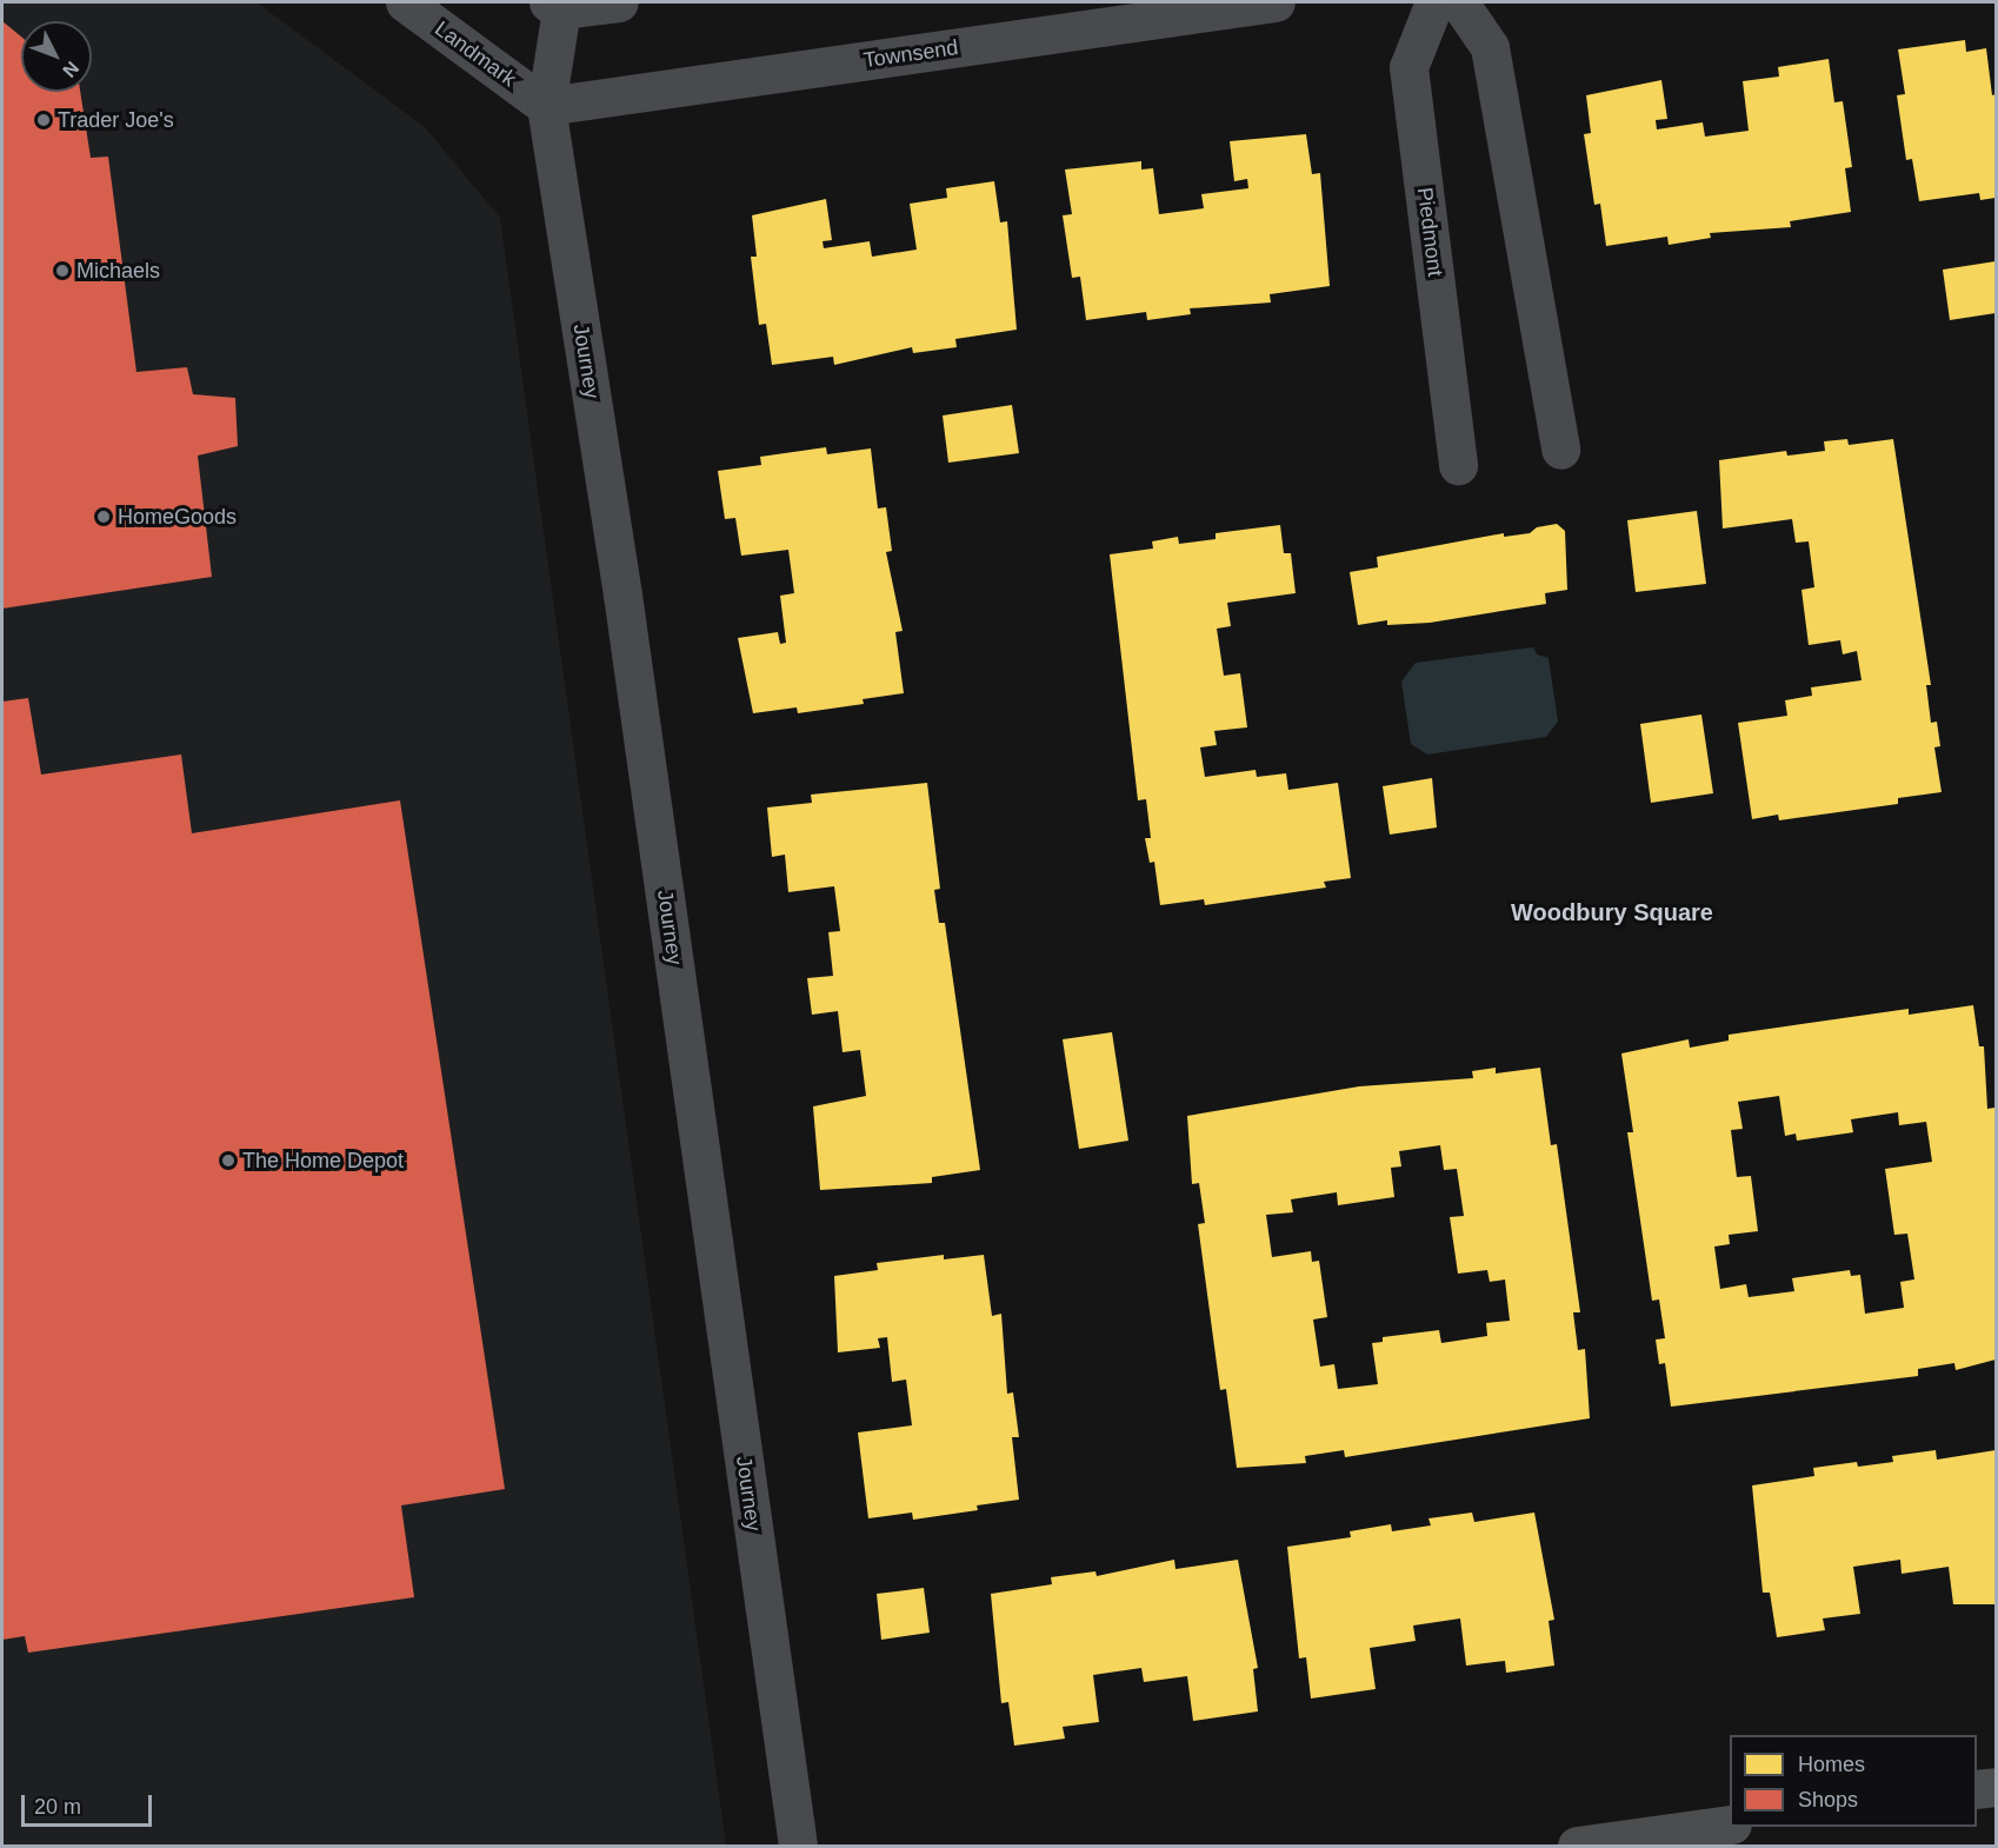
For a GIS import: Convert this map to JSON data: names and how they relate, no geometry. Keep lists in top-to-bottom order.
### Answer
{
  "streets": {
    "street": [
      "Landmark",
      "Townsend",
      "Piedmont",
      "Journey"
    ]
  },
  "crossings": [
    ["Landmark", "Townsend"],
    ["Landmark", "Journey"],
    ["Townsend", "Journey"]
  ],
  "districts": ["Woodbury Square"],
  "places": [
    "Trader Joe's",
    "Michaels",
    "HomeGoods",
    "The Home Depot"
  ],
  "legend": ["Homes", "Shops"],
  "scale_bar": "20 m",
  "north": "bottom right"
}
